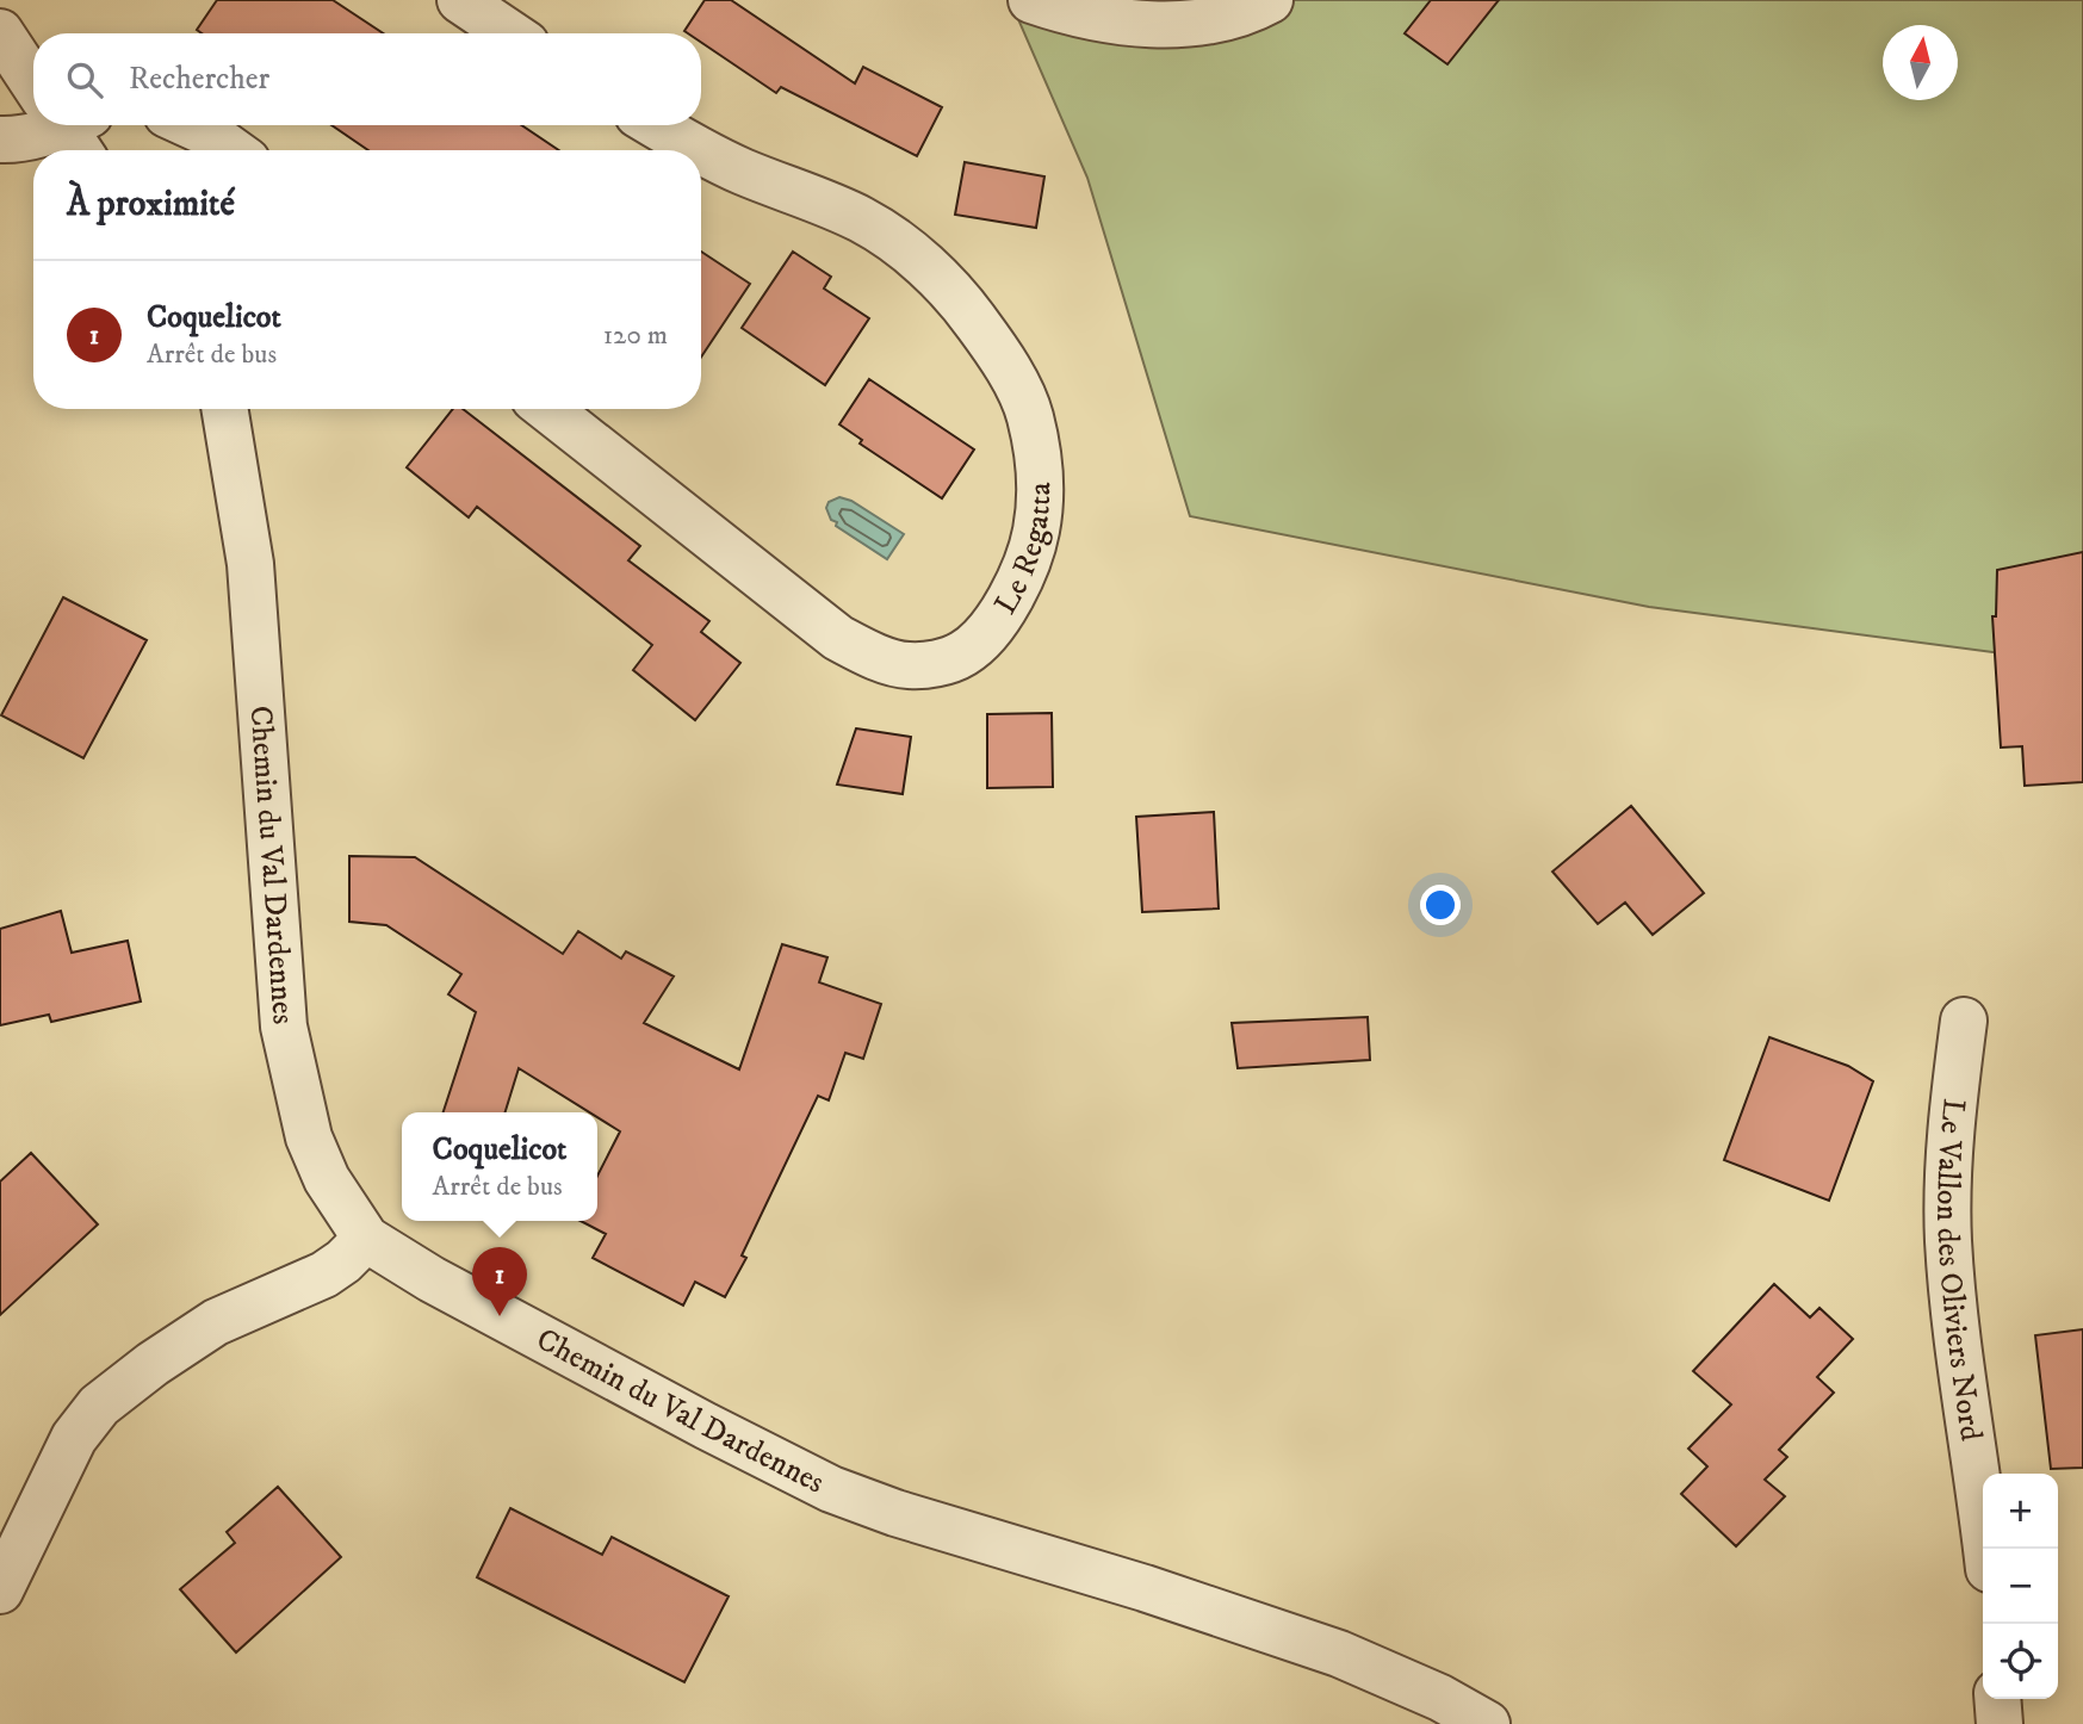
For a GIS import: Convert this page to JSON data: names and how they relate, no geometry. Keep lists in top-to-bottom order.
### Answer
{
  "streets": {
    "street": ["Le Regatta", "Chemin du Val Dardennes", "Le Vallon des Oliviers Nord"]
  },
  "north": "top",
  "page": {
    "search": "Rechercher",
    "heading": "À proximité",
    "list": [
      {
        "mark": "1",
        "name": "Coquelicot",
        "note": "Arrêt de bus",
        "value": "120 m"
      }
    ],
    "popup": ["Coquelicot", "Arrêt de bus"],
    "pins": "1",
    "map_buttons": ["+", "−"]
  }
}
